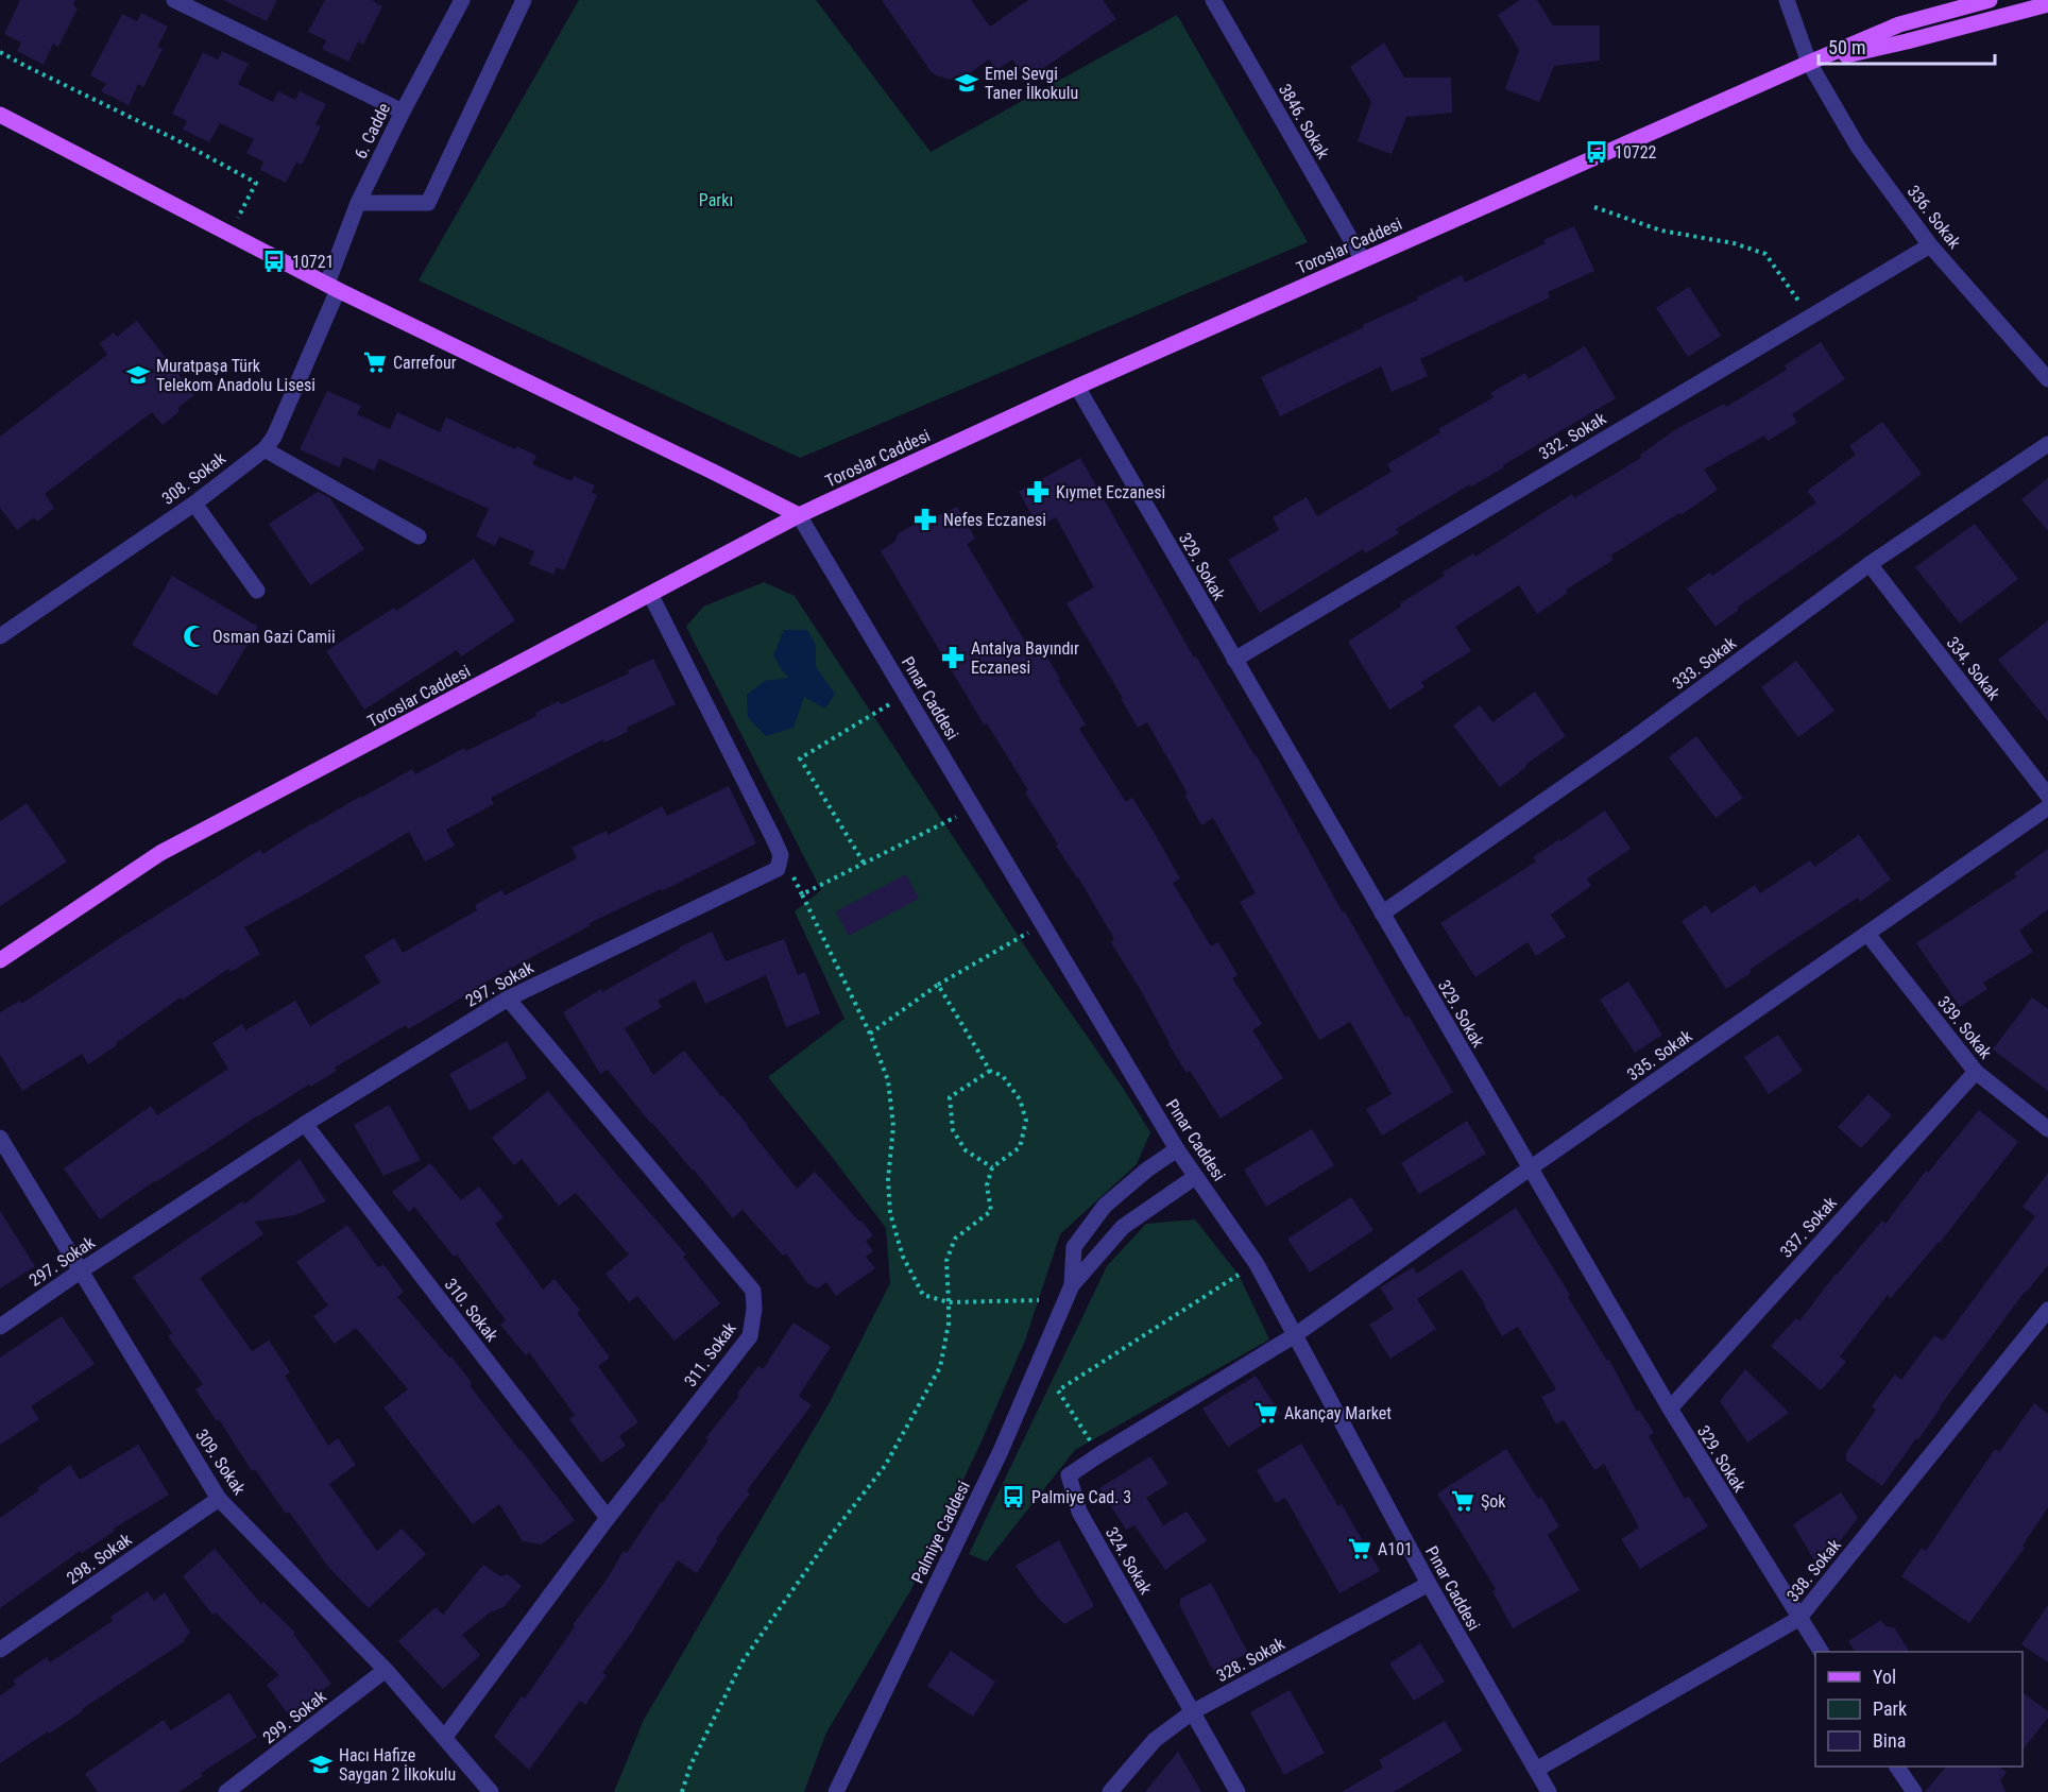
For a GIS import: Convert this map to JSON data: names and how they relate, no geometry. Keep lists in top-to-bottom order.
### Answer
{
  "streets": {
    "main road": ["Toroslar Caddesi"],
    "street": [
      "3846. Sokak",
      "6. Cadde",
      "336. Sokak",
      "332. Sokak",
      "308. Sokak",
      "329. Sokak",
      "333. Sokak",
      "334. Sokak",
      "Pınar Caddesi",
      "297. Sokak",
      "339. Sokak",
      "335. Sokak",
      "337. Sokak",
      "310. Sokak",
      "311. Sokak",
      "309. Sokak",
      "Palmiye Caddesi",
      "298. Sokak",
      "324. Sokak",
      "338. Sokak",
      "328. Sokak",
      "299. Sokak"
    ]
  },
  "crossings": [
    ["3846. Sokak", "Toroslar Caddesi"],
    ["6. Cadde", "308. Sokak"],
    ["336. Sokak", "Toroslar Caddesi"],
    ["336. Sokak", "332. Sokak"],
    ["Toroslar Caddesi", "329. Sokak"],
    ["Toroslar Caddesi", "Pınar Caddesi"],
    ["Toroslar Caddesi", "297. Sokak"],
    ["332. Sokak", "329. Sokak"],
    ["329. Sokak", "333. Sokak"],
    ["329. Sokak", "335. Sokak"],
    ["329. Sokak", "337. Sokak"],
    ["329. Sokak", "338. Sokak"],
    ["333. Sokak", "334. Sokak"],
    ["Pınar Caddesi", "335. Sokak"],
    ["Pınar Caddesi", "Palmiye Caddesi"],
    ["Pınar Caddesi", "324. Sokak"],
    ["Pınar Caddesi", "338. Sokak"],
    ["Pınar Caddesi", "328. Sokak"],
    ["297. Sokak", "310. Sokak"],
    ["297. Sokak", "311. Sokak"],
    ["297. Sokak", "309. Sokak"],
    ["339. Sokak", "335. Sokak"],
    ["339. Sokak", "337. Sokak"],
    ["335. Sokak", "324. Sokak"],
    ["310. Sokak", "311. Sokak"],
    ["311. Sokak", "309. Sokak"],
    ["309. Sokak", "298. Sokak"],
    ["309. Sokak", "299. Sokak"],
    ["324. Sokak", "328. Sokak"]
  ],
  "parks": ["Parkı"],
  "places": {
    "school or university": ["Emel Sevgi Taner İlkokulu", "Muratpaşa Türk Telekom Anadolu Lisesi", "Hacı Hafize Saygan 2 İlkokulu"],
    "bus stop": ["10722", "10721", "Palmiye Cad. 3"],
    "supermarket": [
      "Carrefour",
      "Akançay Market",
      "Şok",
      "A101"
    ],
    "pharmacy": ["Kıymet Eczanesi", "Nefes Eczanesi", "Antalya Bayındır Eczanesi"],
    "mosque": ["Osman Gazi Camii"]
  },
  "legend": ["Yol", "Park", "Bina"],
  "scale_bar": "50 m"
}
